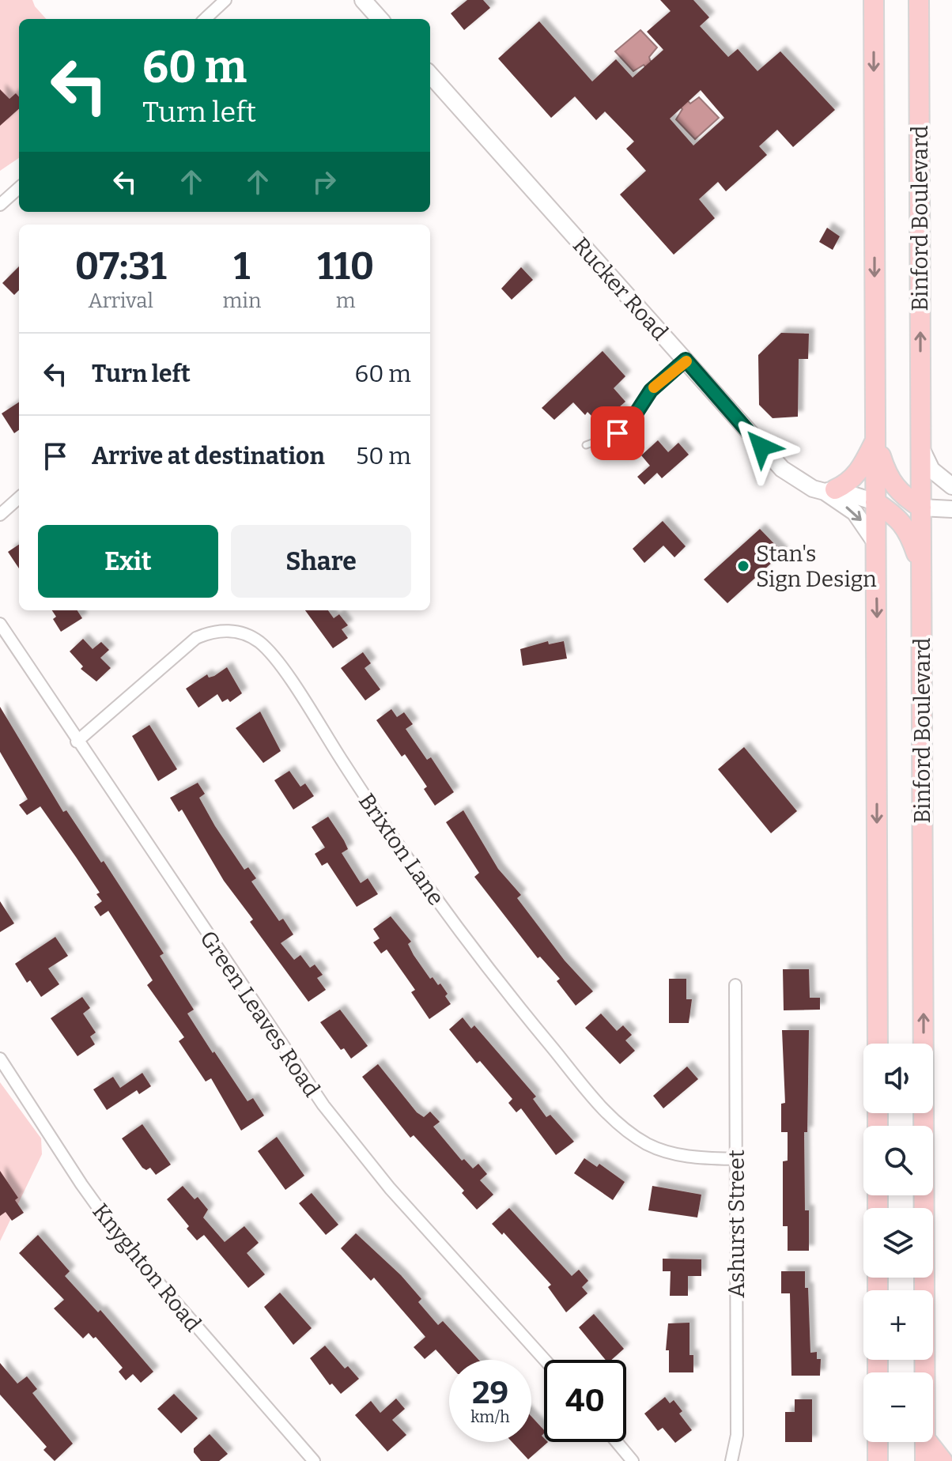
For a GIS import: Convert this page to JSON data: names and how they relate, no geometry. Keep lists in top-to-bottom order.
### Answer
{
  "streets": {
    "main road": ["Binford Boulevard"],
    "street": [
      "Rucker Road",
      "Brixton Lane",
      "Green Leaves Road",
      "Ashurst Street",
      "Knyghton Road"
    ]
  },
  "crossings": [
    ["Binford Boulevard", "Rucker Road"],
    ["Brixton Lane", "Green Leaves Road"],
    ["Brixton Lane", "Ashurst Street"]
  ],
  "places": ["Stan's Sign Design"],
  "page": {
    "turn": ["60 m", "Turn left"],
    "eta": [
      "07:31",
      "Arrival",
      "1",
      "min",
      "110",
      "m"
    ],
    "list": [
      {
        "name": "Turn left",
        "value": "60 m"
      },
      {
        "name": "Arrive at destination",
        "value": "50 m"
      }
    ],
    "buttons": ["Exit", "Share"],
    "map_buttons": ["+", "−"],
    "speed": "29 km/h",
    "limit": "40"
  }
}
